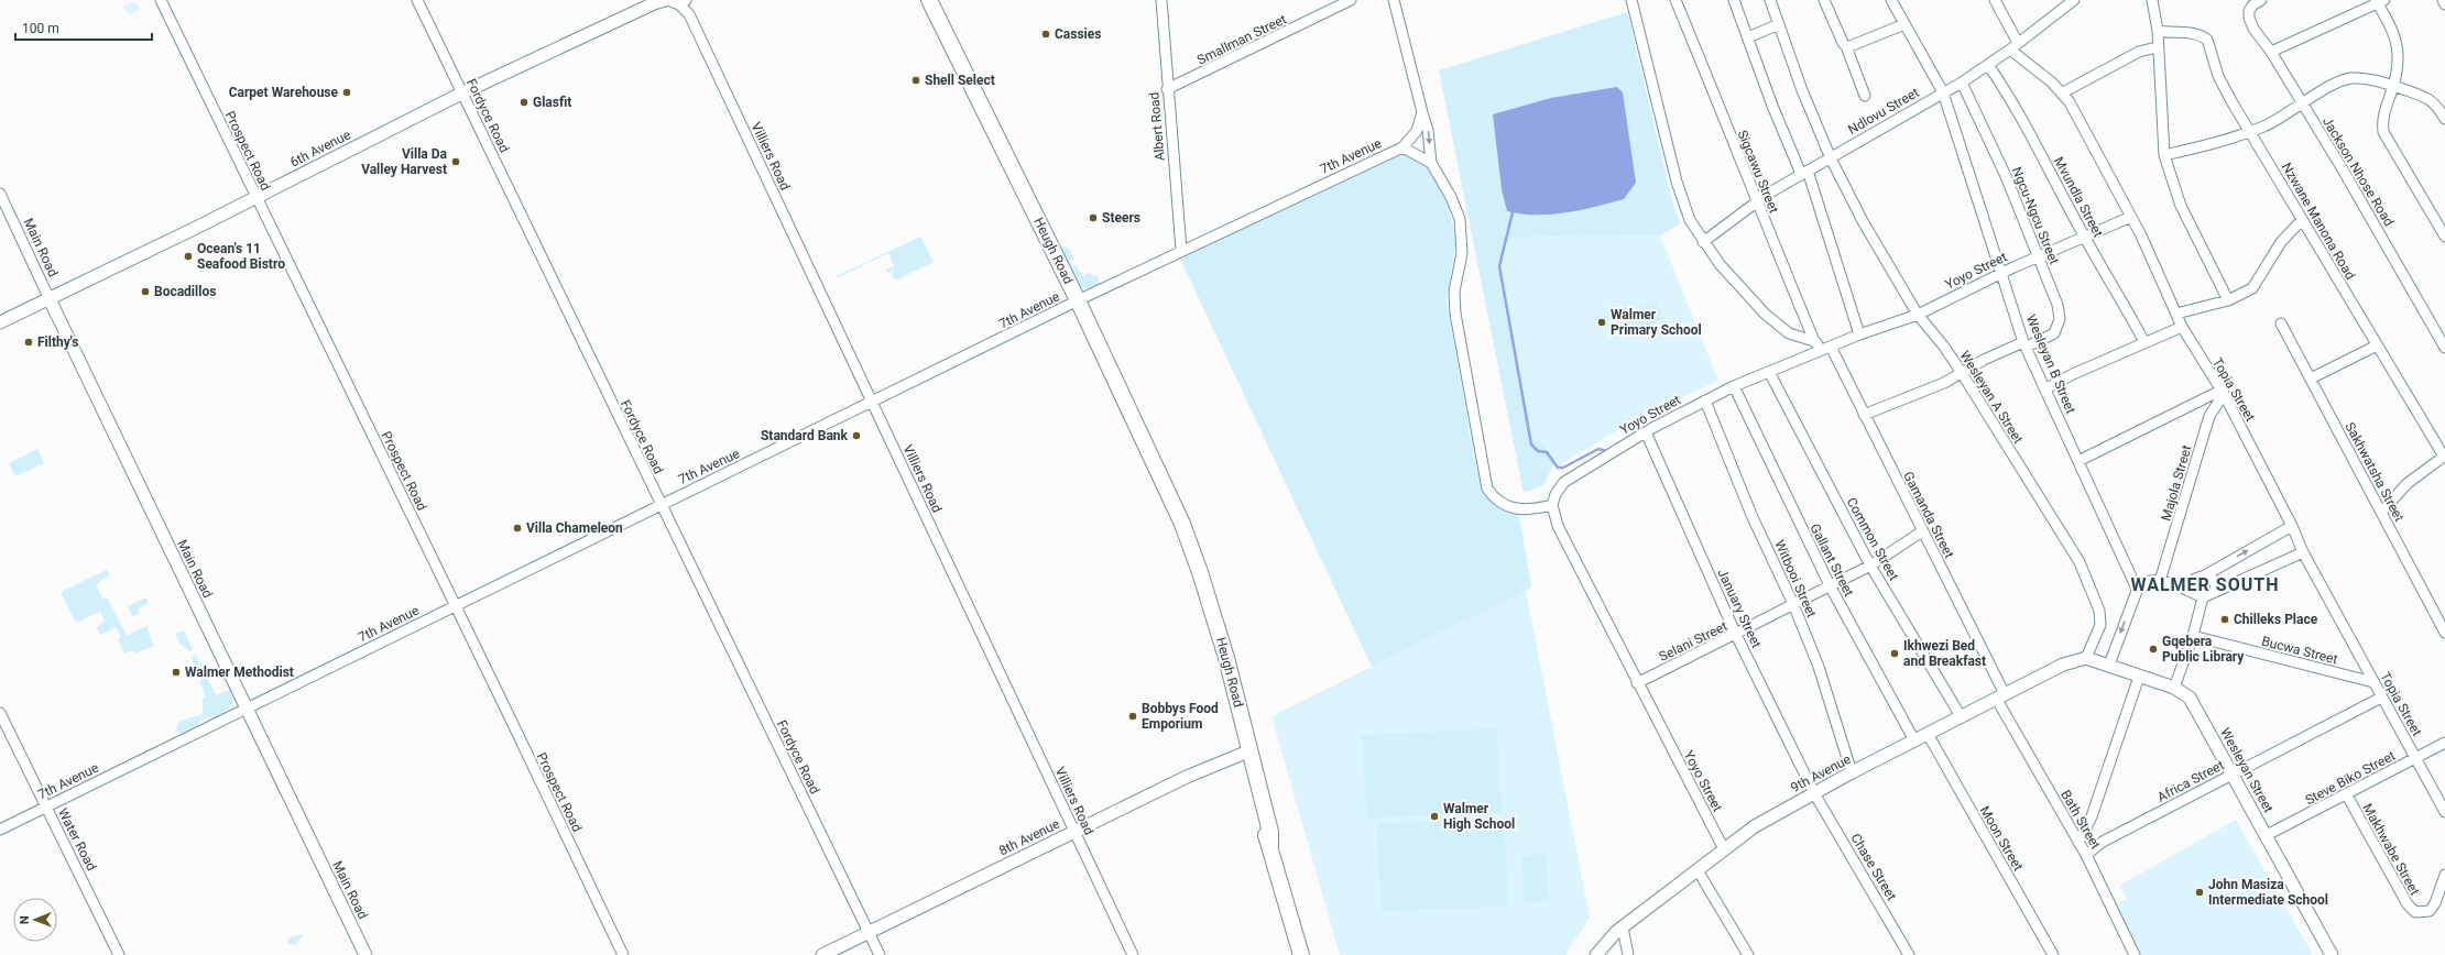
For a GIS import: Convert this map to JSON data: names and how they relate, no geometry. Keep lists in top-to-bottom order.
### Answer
{
  "streets": {
    "main road": ["Heugh Road"],
    "street": [
      "Smallman Street",
      "Ndlovu Street",
      "Fordyce Road",
      "Albert Road",
      "6th Avenue",
      "Prospect Road",
      "Villiers Road",
      "7th Avenue",
      "Sigcawu Street",
      "Jackson Nhose Road",
      "Mvundla Street",
      "Ngcu-Ngcu Street",
      "Nzwane Manona Road",
      "Main Road",
      "Yoyo Street",
      "Wesleyan B Street",
      "Topia Street",
      "Wesleyan A Street",
      "Sakhwatsha Street",
      "Majola Street",
      "Gamanda Street",
      "Common Street",
      "Gallant Street",
      "Witbooi Street",
      "January Street",
      "Selani Street",
      "Bucwa Street",
      "Wesleyan Street",
      "9th Avenue",
      "Steve Biko Street",
      "Africa Street",
      "Bath Street",
      "8th Avenue",
      "Moon Street",
      "Water Road",
      "Makhwabe Street",
      "Chase Street"
    ]
  },
  "crossings": [
    ["Smallman Street", "Albert Road"],
    ["Ndlovu Street", "Sigcawu Street"],
    ["Ndlovu Street", "Mvundla Street"],
    ["Ndlovu Street", "Ngcu-Ngcu Street"],
    ["Ndlovu Street", "Wesleyan B Street"],
    ["Ndlovu Street", "Topia Street"],
    ["Ndlovu Street", "Wesleyan A Street"],
    ["Fordyce Road", "6th Avenue"],
    ["Fordyce Road", "7th Avenue"],
    ["Fordyce Road", "8th Avenue"],
    ["Albert Road", "7th Avenue"],
    ["6th Avenue", "Prospect Road"],
    ["6th Avenue", "Villiers Road"],
    ["6th Avenue", "Main Road"],
    ["Prospect Road", "7th Avenue"],
    ["Villiers Road", "7th Avenue"],
    ["Villiers Road", "8th Avenue"],
    ["7th Avenue", "Main Road"],
    ["7th Avenue", "Heugh Road"],
    ["7th Avenue", "Water Road"],
    ["Sigcawu Street", "Yoyo Street"],
    ["Sigcawu Street", "Gamanda Street"],
    ["Mvundla Street", "Yoyo Street"],
    ["Ngcu-Ngcu Street", "Yoyo Street"],
    ["Ngcu-Ngcu Street", "Wesleyan B Street"],
    ["Ngcu-Ngcu Street", "Wesleyan A Street"],
    ["Ngcu-Ngcu Street", "Gamanda Street"],
    ["Heugh Road", "8th Avenue"],
    ["Yoyo Street", "Wesleyan B Street"],
    ["Yoyo Street", "Topia Street"],
    ["Yoyo Street", "Wesleyan A Street"],
    ["Yoyo Street", "Gamanda Street"],
    ["Yoyo Street", "Common Street"],
    ["Yoyo Street", "Gallant Street"],
    ["Yoyo Street", "Witbooi Street"],
    ["Yoyo Street", "January Street"],
    ["Yoyo Street", "Selani Street"],
    ["Yoyo Street", "9th Avenue"],
    ["Topia Street", "Majola Street"],
    ["Topia Street", "Bucwa Street"],
    ["Topia Street", "Steve Biko Street"],
    ["Topia Street", "Africa Street"],
    ["Wesleyan A Street", "Wesleyan Street"],
    ["Wesleyan A Street", "9th Avenue"],
    ["Gamanda Street", "Selani Street"],
    ["Gamanda Street", "9th Avenue"],
    ["Gamanda Street", "Bath Street"],
    ["Common Street", "Selani Street"],
    ["Common Street", "9th Avenue"],
    ["Gallant Street", "Selani Street"],
    ["Gallant Street", "9th Avenue"],
    ["Witbooi Street", "Selani Street"],
    ["Witbooi Street", "9th Avenue"],
    ["January Street", "Selani Street"],
    ["January Street", "9th Avenue"],
    ["January Street", "Chase Street"],
    ["Wesleyan Street", "9th Avenue"],
    ["Wesleyan Street", "Steve Biko Street"],
    ["Wesleyan Street", "Africa Street"],
    ["9th Avenue", "Bath Street"],
    ["9th Avenue", "Moon Street"],
    ["9th Avenue", "Chase Street"],
    ["Steve Biko Street", "Makhwabe Street"],
    ["Africa Street", "Bath Street"]
  ],
  "districts": ["WALMER SOUTH"],
  "places": [
    "Cassies",
    "Shell Select",
    "Carpet Warehouse",
    "Glasfit",
    "Villa Da Valley Harvest",
    "Steers",
    "Ocean's 11 Seafood Bistro",
    "Bocadillos",
    "Walmer Primary School",
    "Filthy's",
    "Standard Bank",
    "Villa Chameleon",
    "Chilleks Place",
    "Gqebera Public Library",
    "Ikhwezi Bed and Breakfast",
    "Walmer Methodist",
    "Bobbys Food Emporium",
    "Walmer High School",
    "John Masiza Intermediate School"
  ],
  "scale_bar": "100 m",
  "north": "left"
}
